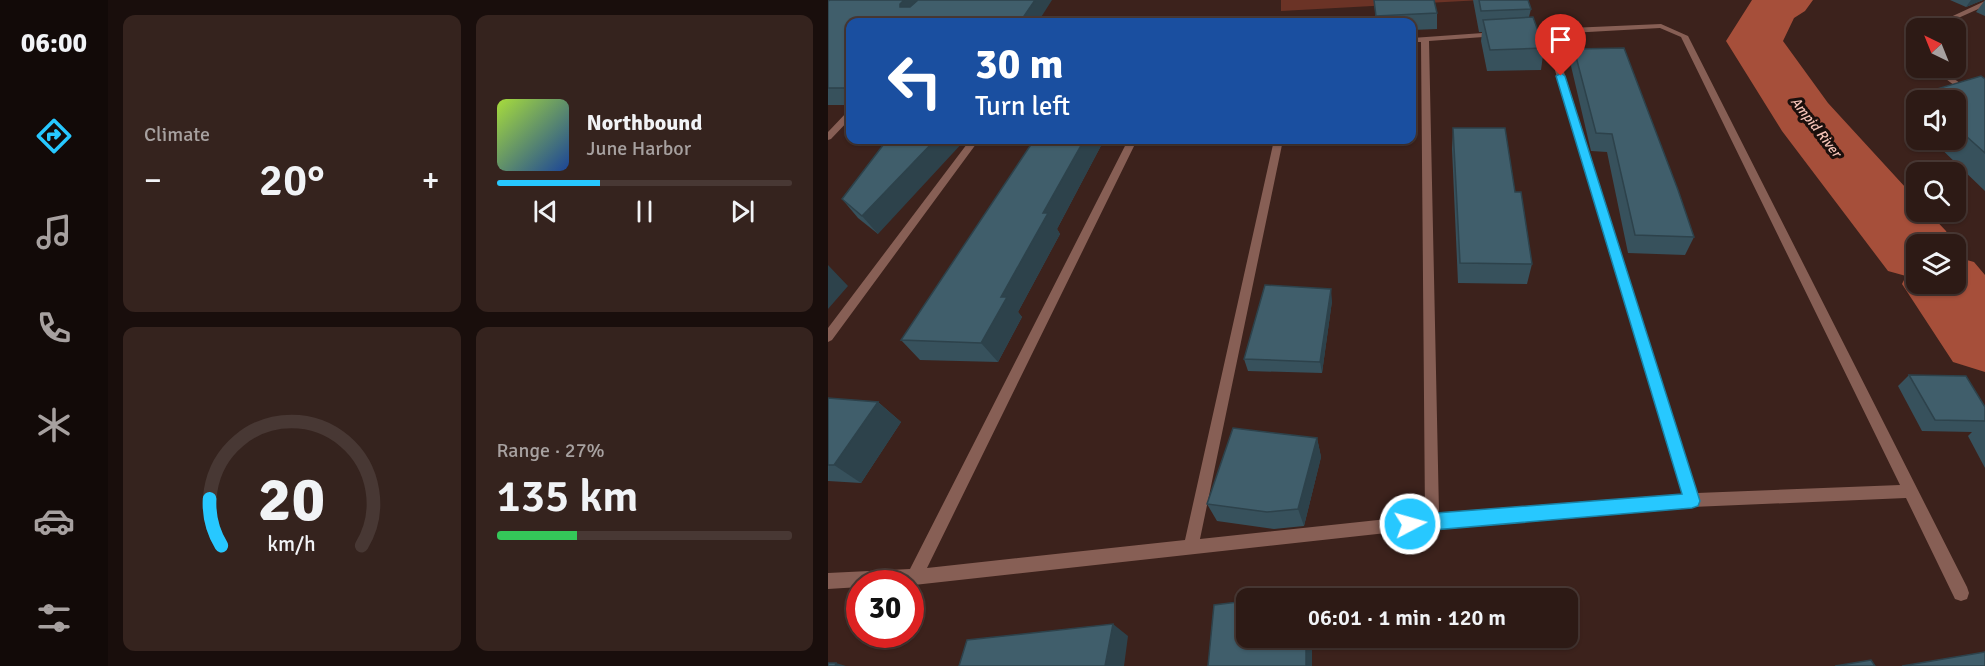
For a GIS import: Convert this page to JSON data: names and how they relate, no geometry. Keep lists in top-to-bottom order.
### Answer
{
  "water": ["Ampid River"],
  "north": "top left",
  "page": {
    "tabs": "06:00",
    "tile": [
      "Climate",
      ["Range · 27%", "135 km"]
    ],
    "turn": ["30 m", "Turn left"],
    "song": ["Northbound", "June Harbor"],
    "heat": ["−", "20°", "+"],
    "limit": "30",
    "trip": "06:01 · 1 min · 120 m",
    "gauge": ["20", "km/h"]
  }
}
